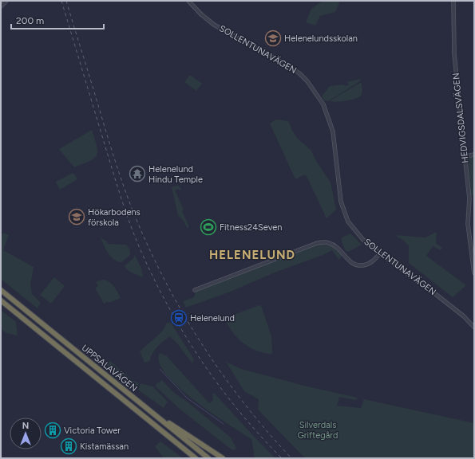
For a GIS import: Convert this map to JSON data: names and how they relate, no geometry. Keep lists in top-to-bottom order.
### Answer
{
  "streets": {
    "highway": ["UPPSALAVÄGEN"],
    "street": ["SOLLENTUNAVÄGEN", "HEDVIGSDALSVÄGEN"]
  },
  "districts": ["HELENELUND"],
  "parks": ["Silverdals Griftegård"],
  "places": {
    "school or university": ["Helenelundsskolan", "Hökarbodens förskola"],
    "temple": ["Helenelund Hindu Temple"],
    "sports": ["Fitness24Seven"],
    "station": ["Helenelund"],
    "building": ["Victoria Tower", "Kistamässan"]
  },
  "scale_bar": "200 m",
  "north": "top"
}
